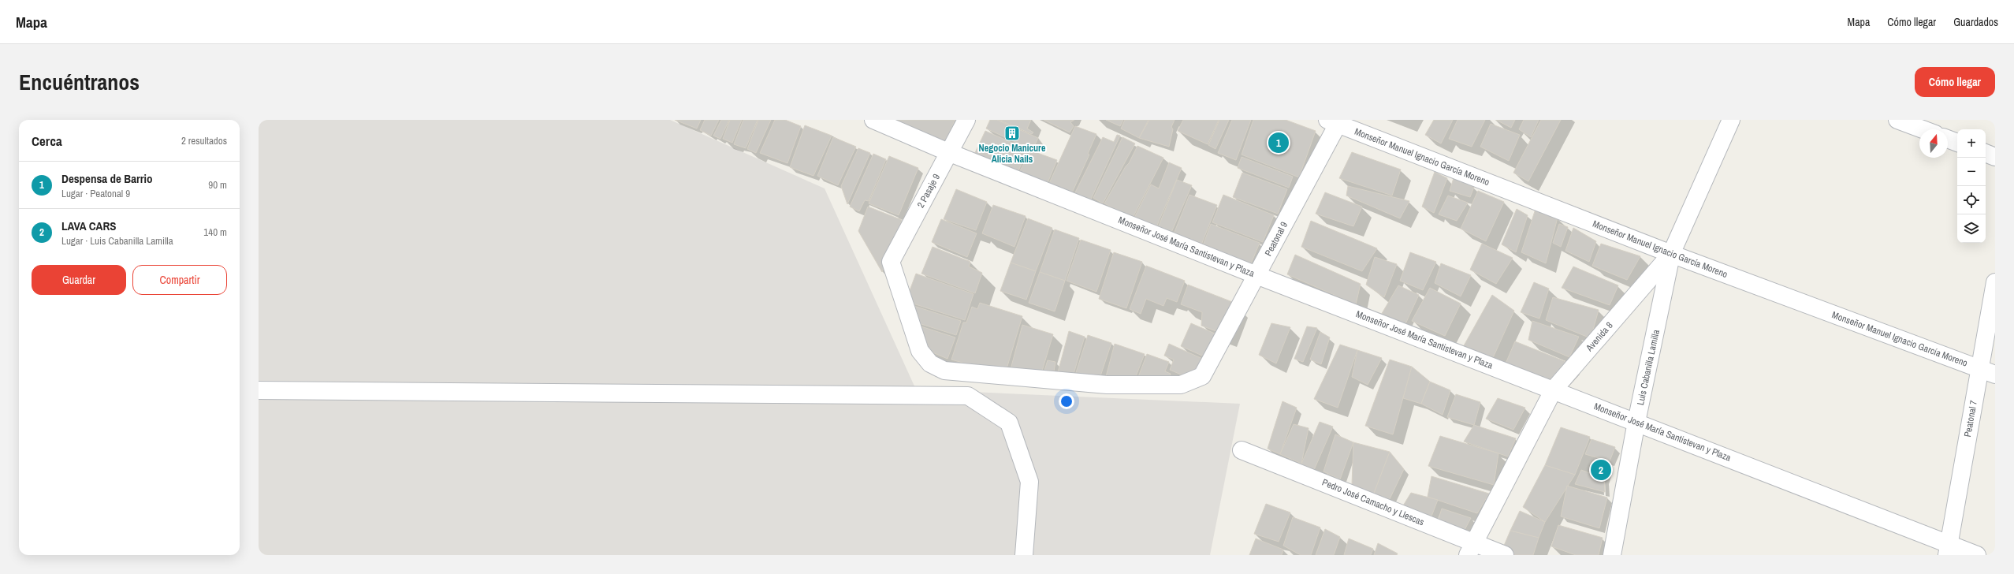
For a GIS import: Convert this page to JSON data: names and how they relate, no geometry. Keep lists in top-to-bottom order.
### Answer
{
  "streets": {
    "street": [
      "Monseñor Manuel Ignacio García Moreno",
      "2 Pasaje 9",
      "Peatonal 9",
      "Monseñor José María Santistevan y Plaza",
      "Avenida 8",
      "Luis Cabanilla Lamilla",
      "Peatonal 7",
      "Pedro José Camacho y Llescas"
    ]
  },
  "crossings": [
    ["Monseñor Manuel Ignacio García Moreno", "Peatonal 9"],
    ["Monseñor Manuel Ignacio García Moreno", "Avenida 8"],
    ["Monseñor Manuel Ignacio García Moreno", "Luis Cabanilla Lamilla"],
    ["Monseñor Manuel Ignacio García Moreno", "Peatonal 7"],
    ["2 Pasaje 9", "Peatonal 9"],
    ["2 Pasaje 9", "Monseñor José María Santistevan y Plaza"],
    ["Peatonal 9", "Monseñor José María Santistevan y Plaza"],
    ["Monseñor José María Santistevan y Plaza", "Avenida 8"],
    ["Monseñor José María Santistevan y Plaza", "Luis Cabanilla Lamilla"],
    ["Monseñor José María Santistevan y Plaza", "Peatonal 7"],
    ["Avenida 8", "Luis Cabanilla Lamilla"],
    ["Avenida 8", "Pedro José Camacho y Llescas"]
  ],
  "places": {
    "building": ["Negocio Manicure Alicia Nails"]
  },
  "north": "top",
  "page": {
    "header": "Mapa",
    "nav": ["Mapa", "Cómo llegar", "Guardados"],
    "title": "Encuéntranos",
    "buttons": [
      "Cómo llegar",
      ["Guardar", "Compartir"]
    ],
    "heading": ["Cerca", "2 resultados"],
    "map_buttons": ["+", "−"],
    "pins": ["1", "2"],
    "list": [
      {
        "mark": "1",
        "name": "Despensa de Barrio",
        "note": "Lugar · Peatonal 9",
        "value": "90 m"
      },
      {
        "mark": "2",
        "name": "LAVA CARS",
        "note": "Lugar · Luis Cabanilla Lamilla",
        "value": "140 m"
      }
    ]
  }
}
